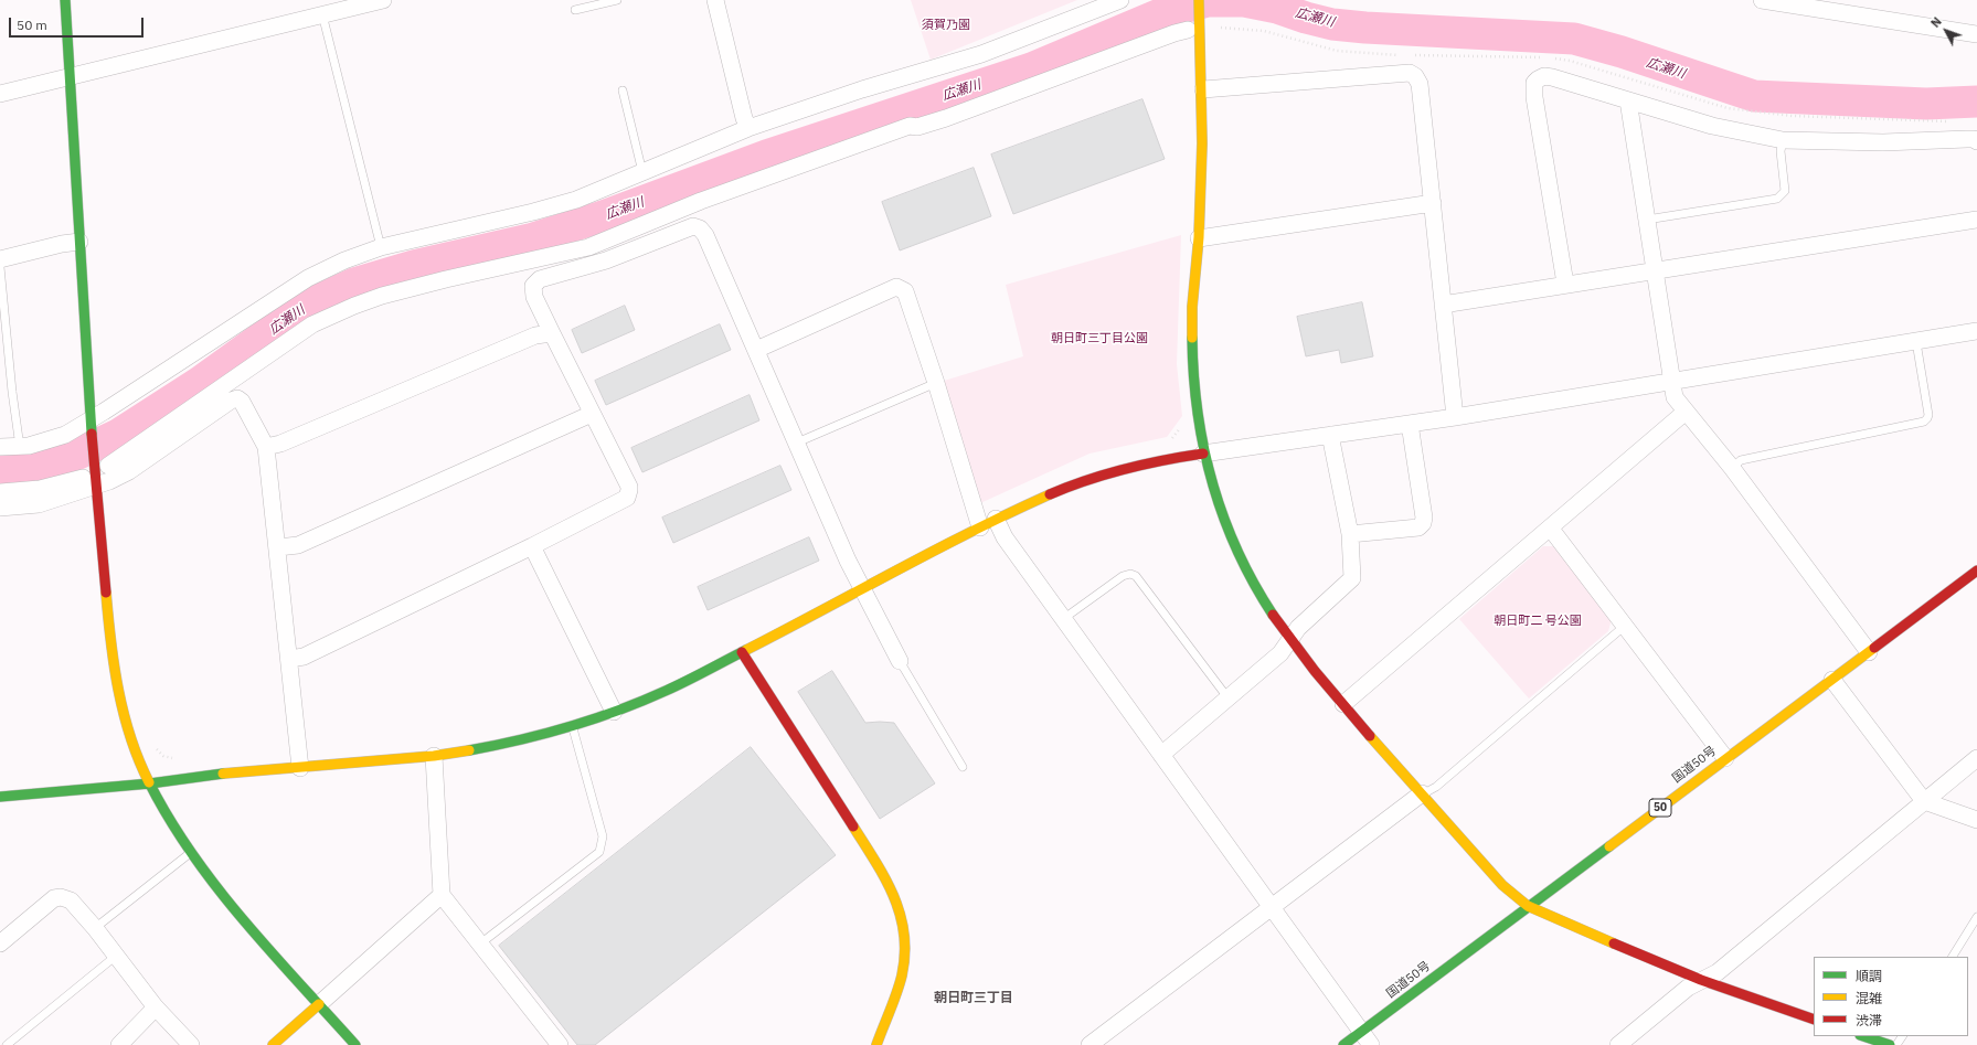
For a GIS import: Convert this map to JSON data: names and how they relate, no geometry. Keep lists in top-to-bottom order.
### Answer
{
  "streets": {
    "main road": ["国道50号", "50"]
  },
  "districts": ["朝日町三丁目"],
  "water": ["広瀬川"],
  "parks": ["須賀乃園", "朝日町三丁目公園", "朝日町二 号公園"],
  "legend": ["順調", "混雑", "渋滞"],
  "scale_bar": "50 m",
  "north": "top left"
}
